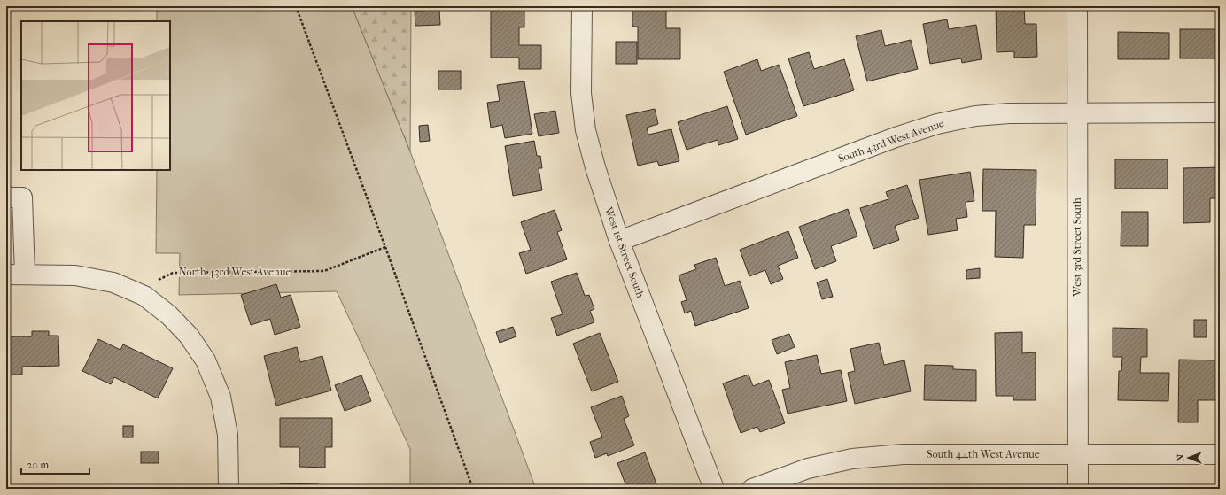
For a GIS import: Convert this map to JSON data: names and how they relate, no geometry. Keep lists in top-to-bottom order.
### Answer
{
  "streets": {
    "street": [
      "South 43rd West Avenue",
      "West 3rd Street South",
      "West 1st Street South",
      "South 44th West Avenue"
    ],
    "path": ["North 43rd West Avenue"]
  },
  "crossings": [
    ["South 43rd West Avenue", "West 3rd Street South"],
    ["South 43rd West Avenue", "West 1st Street South"],
    ["West 3rd Street South", "South 44th West Avenue"]
  ],
  "scale_bar": "20 m",
  "north": "left"
}
